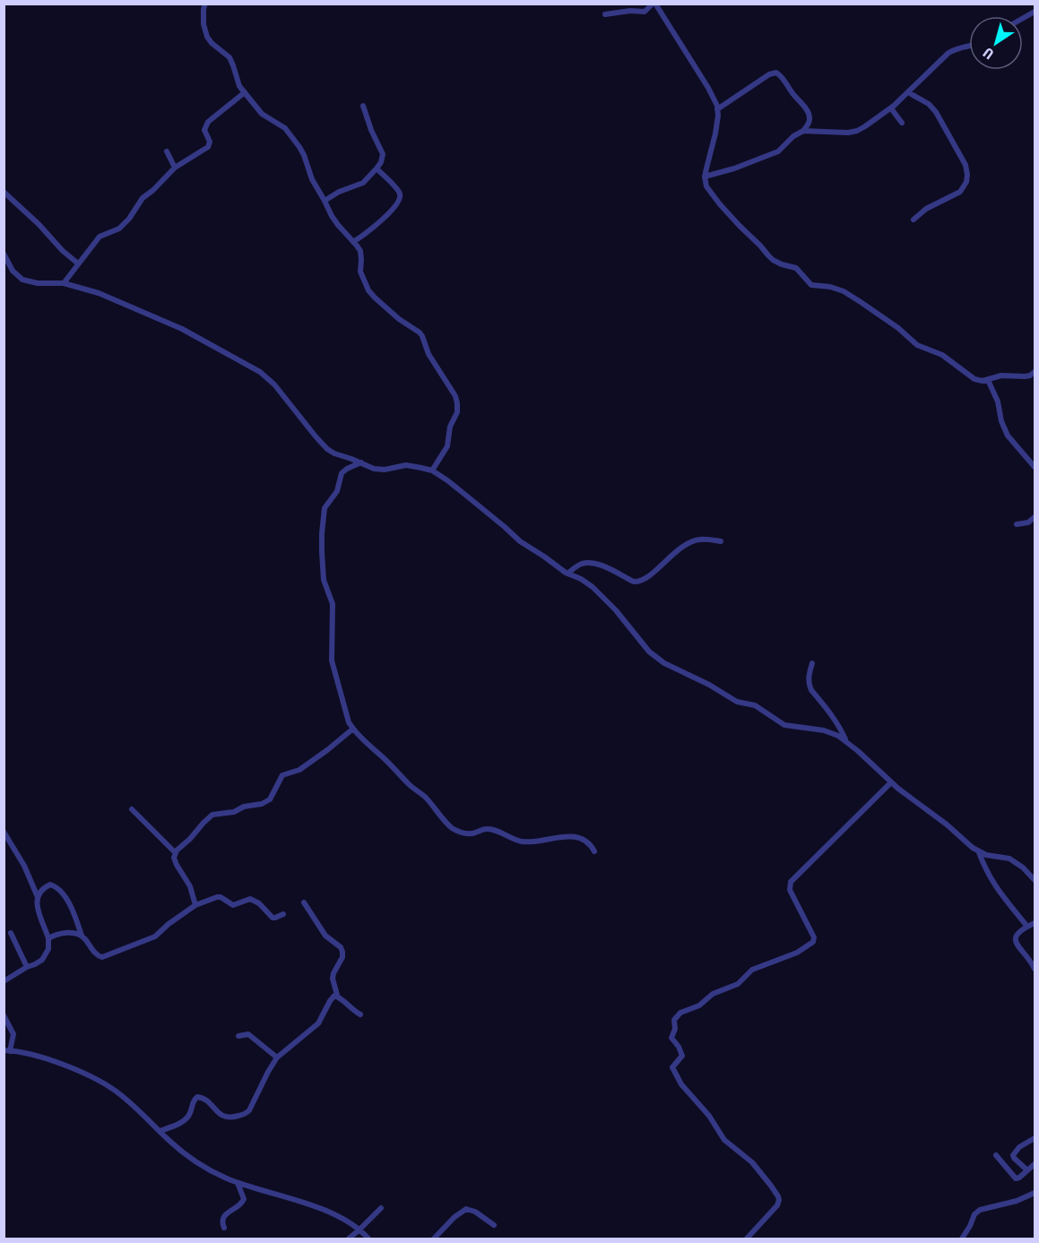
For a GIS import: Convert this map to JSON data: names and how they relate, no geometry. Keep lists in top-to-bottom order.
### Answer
{
  "north": "bottom left"
}
